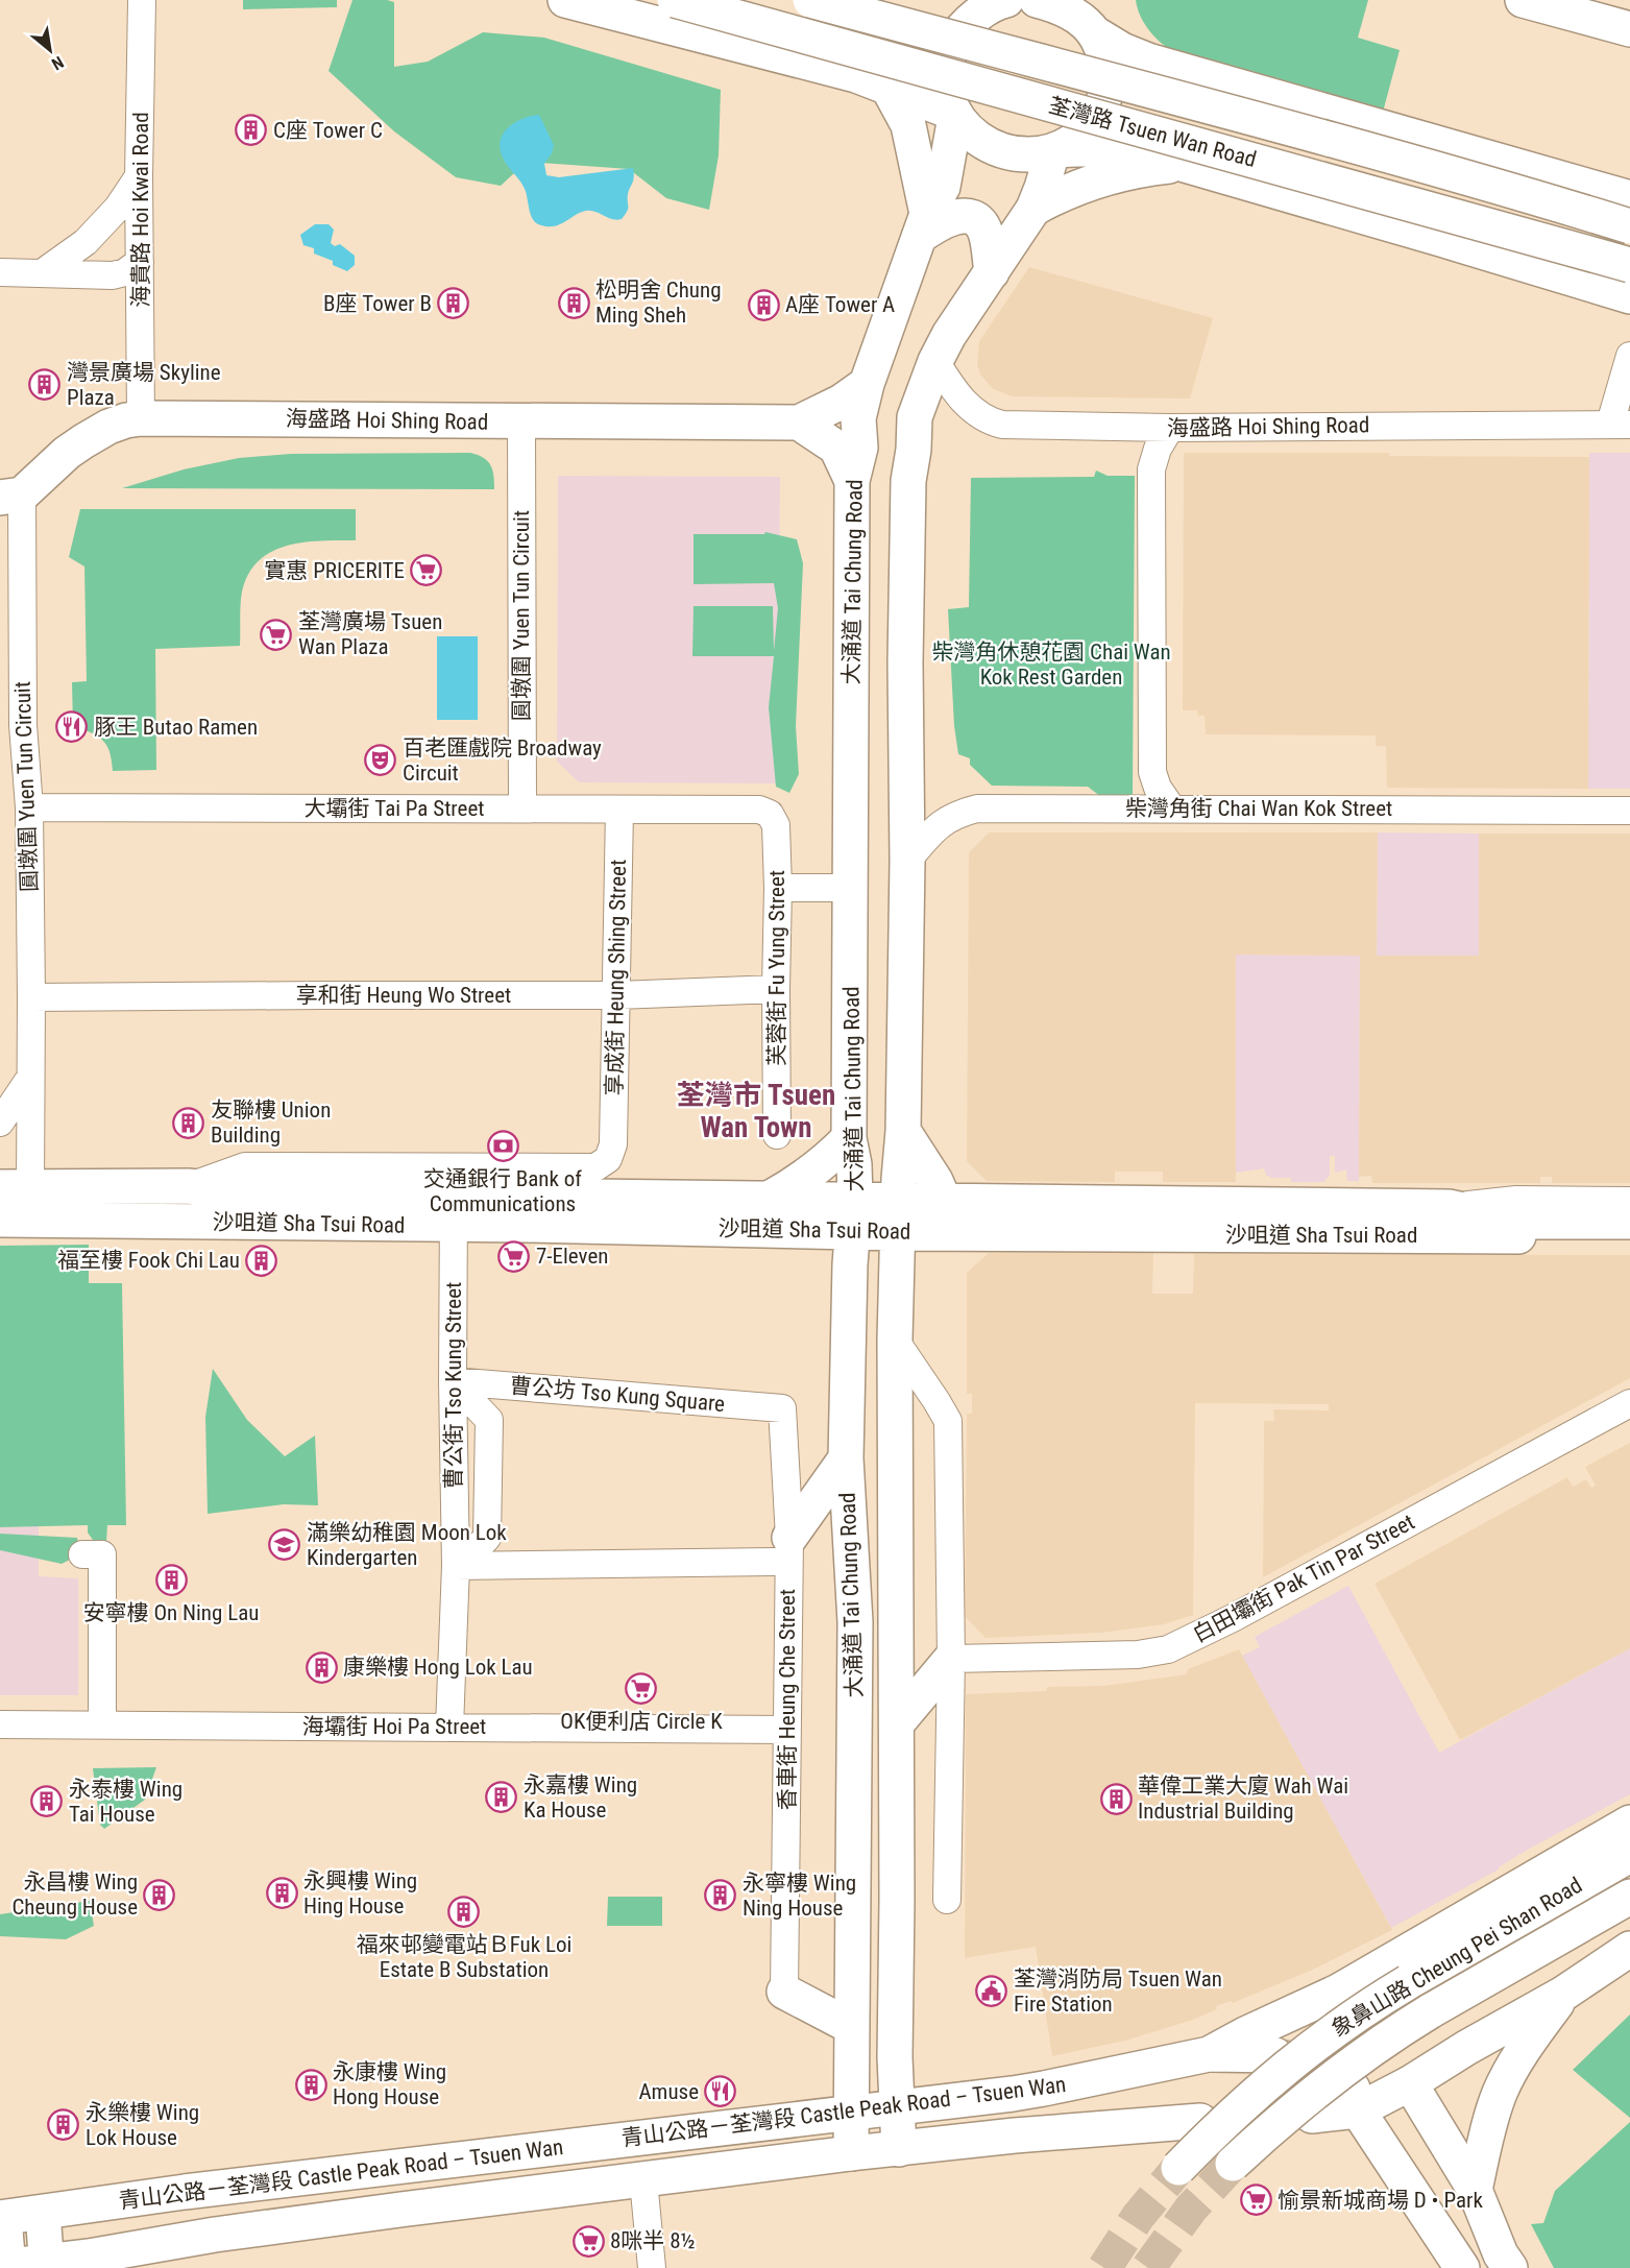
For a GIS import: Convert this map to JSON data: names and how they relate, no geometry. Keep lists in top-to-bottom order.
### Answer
{
  "streets": {
    "main road": [
      "荃灣路 Tsuen Wan Road",
      "海盛路 Hoi Shing Road",
      "大涌道 Tai Chung Road",
      "沙咀道 Sha Tsui Road",
      "象鼻山路 Cheung Pei Shan Road",
      "青山公路－荃灣段 Castle Peak Road – Tsuen Wan"
    ],
    "street": [
      "海貴路 Hoi Kwai Road",
      "圓墩圍 Yuen Tun Circuit",
      "大壩街 Tai Pa Street",
      "柴灣角街 Chai Wan Kok Street",
      "芙蓉街 Fu Yung Street",
      "享成街 Heung Shing Street",
      "享和街 Heung Wo Street",
      "曹公街 Tso Kung Street",
      "曹公坊 Tso Kung Square",
      "白田壩街 Pak Tin Par Street",
      "香車街 Heung Che Street",
      "海壩街 Hoi Pa Street"
    ]
  },
  "crossings": [
    ["海貴路 Hoi Kwai Road", "海盛路 Hoi Shing Road"],
    ["海盛路 Hoi Shing Road", "大涌道 Tai Chung Road"],
    ["海盛路 Hoi Shing Road", "圓墩圍 Yuen Tun Circuit"],
    ["大涌道 Tai Chung Road", "柴灣角街 Chai Wan Kok Street"],
    ["大涌道 Tai Chung Road", "沙咀道 Sha Tsui Road"],
    ["大涌道 Tai Chung Road", "青山公路－荃灣段 Castle Peak Road – Tsuen Wan"],
    ["圓墩圍 Yuen Tun Circuit", "大壩街 Tai Pa Street"],
    ["圓墩圍 Yuen Tun Circuit", "享和街 Heung Wo Street"],
    ["圓墩圍 Yuen Tun Circuit", "沙咀道 Sha Tsui Road"],
    ["大壩街 Tai Pa Street", "芙蓉街 Fu Yung Street"],
    ["大壩街 Tai Pa Street", "享成街 Heung Shing Street"],
    ["芙蓉街 Fu Yung Street", "享和街 Heung Wo Street"],
    ["享成街 Heung Shing Street", "享和街 Heung Wo Street"],
    ["享成街 Heung Shing Street", "沙咀道 Sha Tsui Road"],
    ["沙咀道 Sha Tsui Road", "曹公街 Tso Kung Street"],
    ["曹公街 Tso Kung Street", "曹公坊 Tso Kung Square"],
    ["曹公街 Tso Kung Street", "海壩街 Hoi Pa Street"],
    ["曹公坊 Tso Kung Square", "香車街 Heung Che Street"],
    ["香車街 Heung Che Street", "海壩街 Hoi Pa Street"]
  ],
  "districts": ["荃灣市 Tsuen Wan Town"],
  "parks": ["柴灣角休憩花園 Chai Wan Kok Rest Garden"],
  "places": {
    "building": [
      "C座 Tower C",
      "松明舍 Chung Ming Sheh",
      "B座 Tower B",
      "A座 Tower A",
      "灣景廣場 Skyline Plaza",
      "友聯樓 Union Building",
      "福至樓 Fook Chi Lau",
      "安寧樓 On Ning Lau",
      "康樂樓 Hong Lok Lau",
      "永嘉樓 Wing Ka House",
      "華偉工業大廈 Wah Wai Industrial Building",
      "永泰樓 Wing Tai House",
      "永興樓 Wing Hing House",
      "永昌樓 Wing Cheung House",
      "永寧樓 Wing Ning House",
      "福來邨變電站ＢFuk Loi Estate B Substation",
      "永康樓 Wing Hong House",
      "永樂樓 Wing Lok House"
    ],
    "supermarket": [
      "實惠 PRICERITE",
      "荃灣廣場 Tsuen Wan Plaza",
      "7-Eleven",
      "OK便利店 Circle K",
      "愉景新城商場 D • Park",
      "8咪半 8½"
    ],
    "restaurant": ["豚王 Butao Ramen", "Amuse"],
    "theatre": ["百老匯戲院 Broadway Circuit"],
    "bank": ["交通銀行 Bank of Communications"],
    "school or university": ["滿樂幼稚園 Moon Lok Kindergarten"],
    "public building": ["荃灣消防局 Tsuen Wan Fire Station"]
  },
  "north": "bottom right"
}
